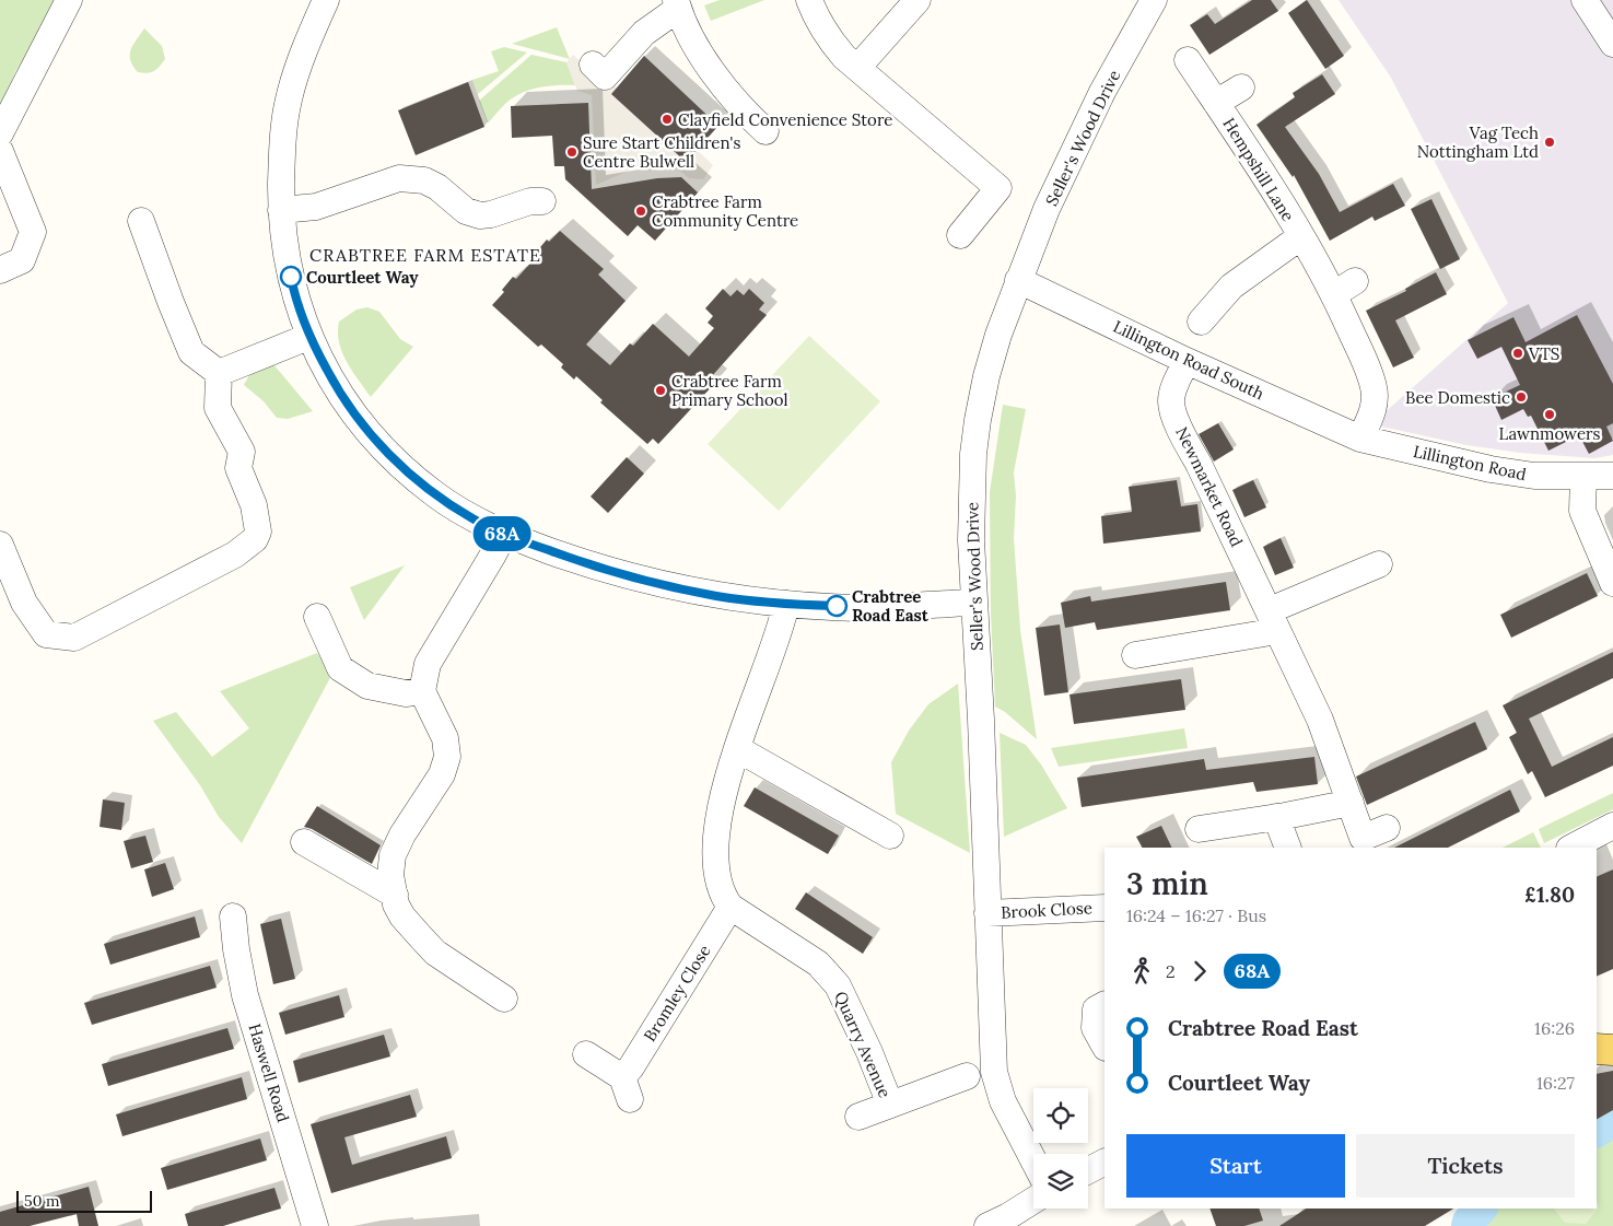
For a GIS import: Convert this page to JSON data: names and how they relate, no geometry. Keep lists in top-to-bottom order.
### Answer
{
  "streets": {
    "street": [
      "Seller's Wood Drive",
      "Hempshill Lane",
      "Lillington Road South",
      "Lillington Road",
      "Newmarket Road",
      "Brook Close",
      "Bromley Close",
      "Quarry Avenue",
      "Haswell Road"
    ]
  },
  "crossings": [
    ["Seller's Wood Drive", "Lillington Road South"],
    ["Seller's Wood Drive", "Brook Close"],
    ["Hempshill Lane", "Lillington Road South"],
    ["Hempshill Lane", "Lillington Road"],
    ["Lillington Road South", "Lillington Road"],
    ["Lillington Road South", "Newmarket Road"],
    ["Bromley Close", "Quarry Avenue"]
  ],
  "districts": ["CRABTREE FARM ESTATE"],
  "places": [
    "Clayfield Convenience Store",
    "Vag Tech Nottingham Ltd",
    "Sure Start Children's Centre Bulwell",
    "Crabtree Farm Community Centre",
    "Courtleet Way",
    "VTS",
    "Crabtree Farm Primary School",
    "Bee Domestic",
    "Lawnmowers",
    "Crabtree Road East"
  ],
  "lines": ["bus line 68A"],
  "scale_bar": "50 m",
  "page": {
    "on_map": "68A",
    "heading": ["3 min", "16:24 – 16:27 · Bus", "£1.80"],
    "legs": ["2", "68A"],
    "list": [
      {
        "name": "Crabtree Road East",
        "value": "16:26"
      },
      {
        "name": "Courtleet Way",
        "value": "16:27"
      }
    ],
    "buttons": ["Start", "Tickets"],
    "scale": "50 m"
  }
}
